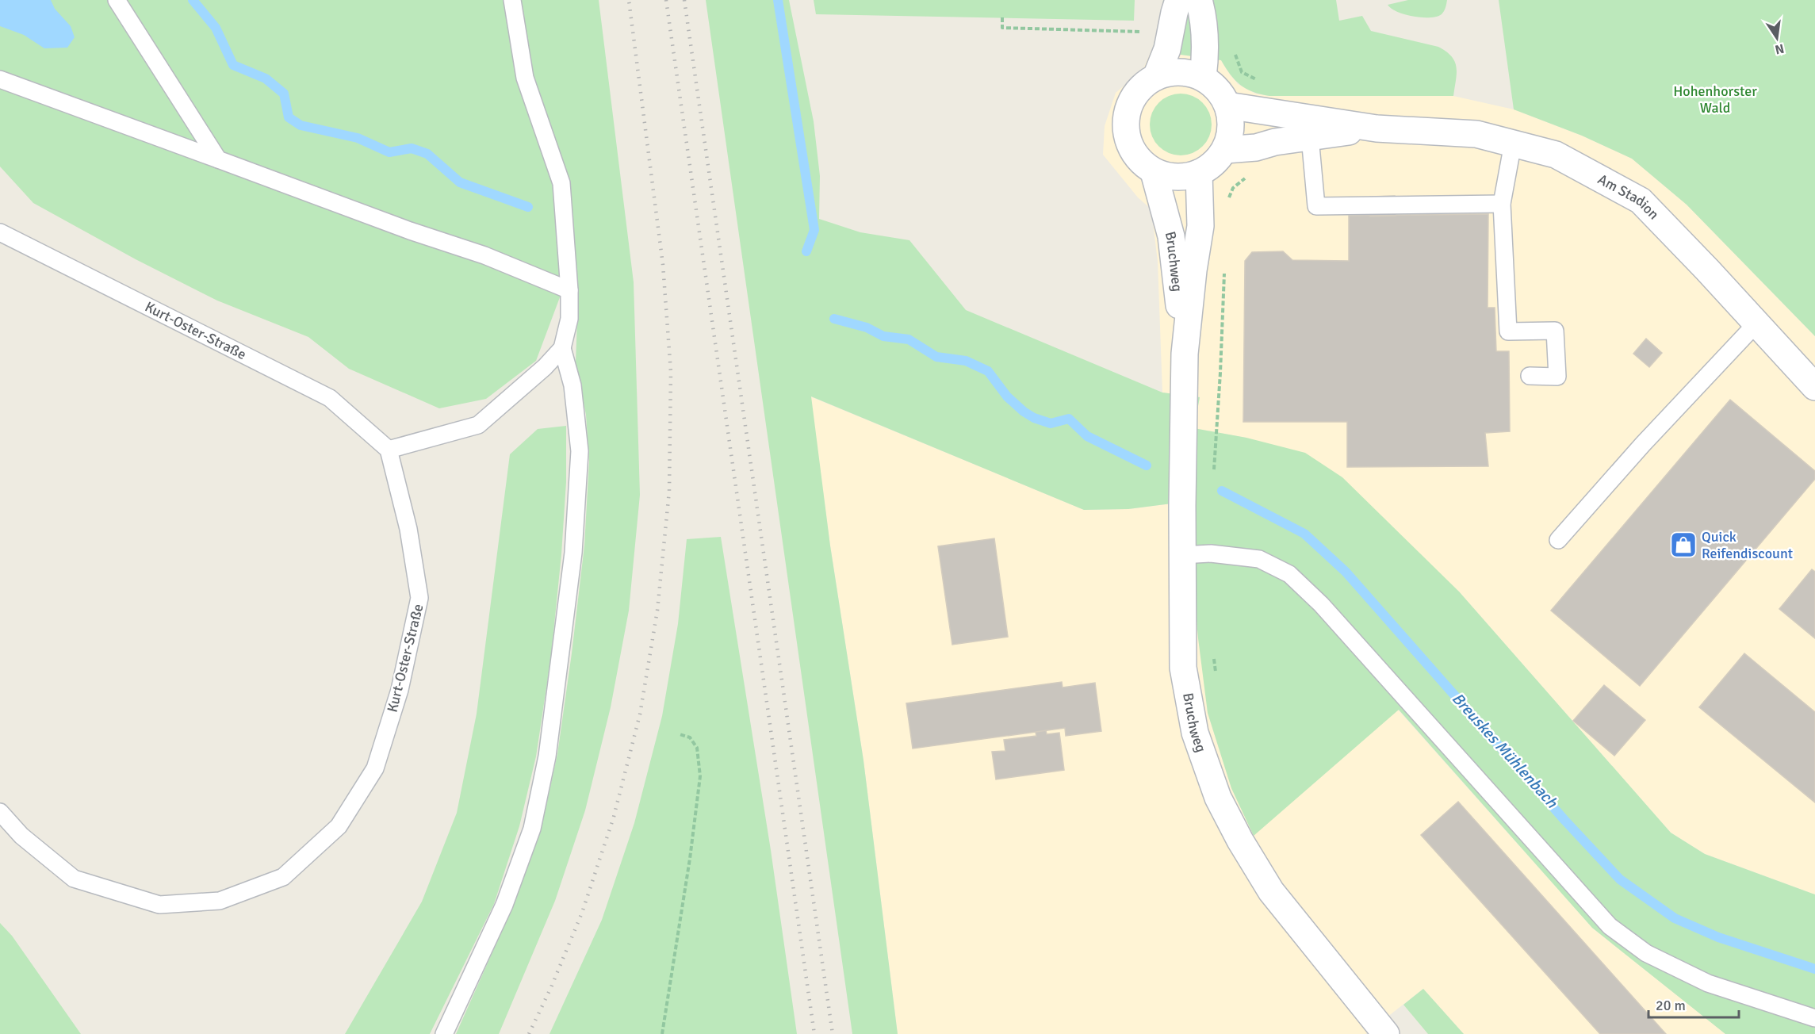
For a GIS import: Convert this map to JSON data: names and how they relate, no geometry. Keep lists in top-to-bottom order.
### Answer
{
  "streets": {
    "street": ["Am Stadion", "Bruchweg"],
    "lane": ["Kurt-Oster-Straße"]
  },
  "crossings": [
    ["Am Stadion", "Bruchweg"]
  ],
  "water": ["Breuskes Mühlenbach"],
  "parks": ["Hohenhorster Wald"],
  "places": {
    "shop": ["Quick Reifendiscount"]
  },
  "scale_bar": "20 m",
  "north": "bottom"
}
